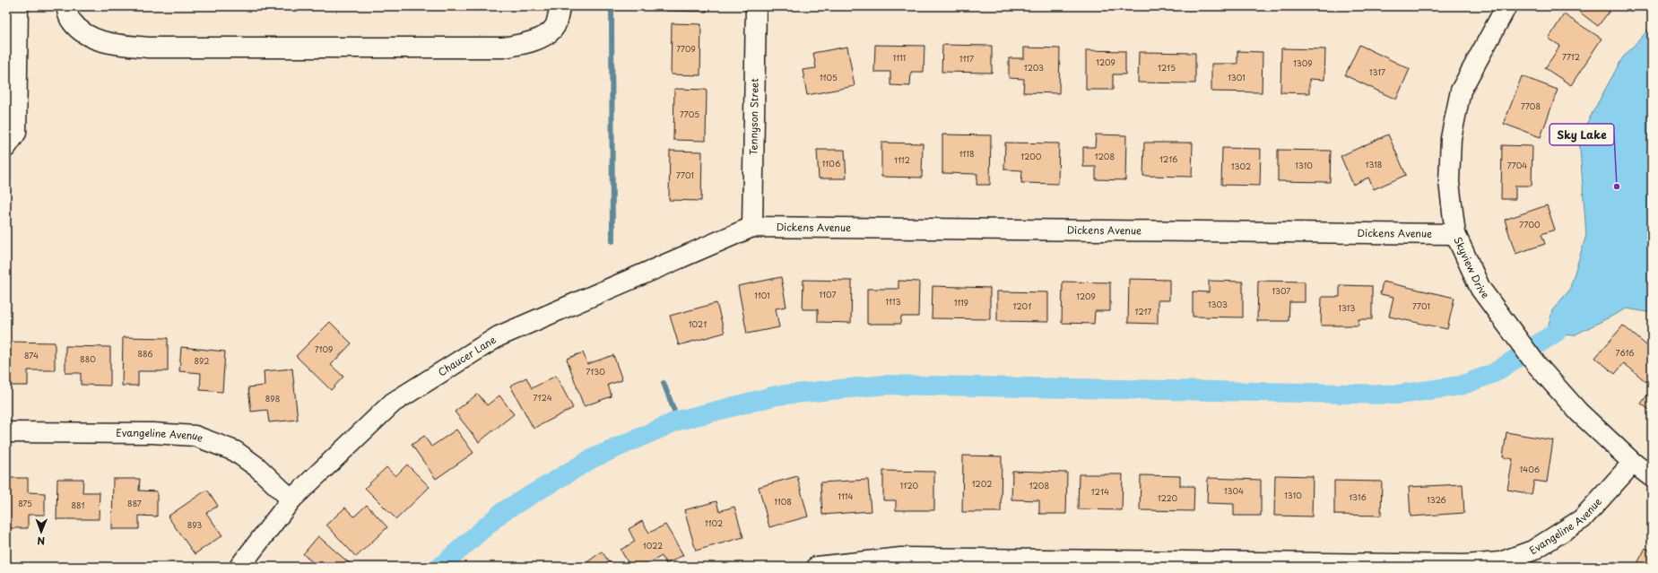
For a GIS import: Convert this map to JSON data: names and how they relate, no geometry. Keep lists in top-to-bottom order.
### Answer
{
  "streets": {
    "street": [
      "Tennyson Street",
      "Dickens Avenue",
      "Skyview Drive",
      "Chaucer Lane",
      "Evangeline Avenue"
    ]
  },
  "crossings": [
    ["Tennyson Street", "Dickens Avenue"],
    ["Tennyson Street", "Chaucer Lane"],
    ["Dickens Avenue", "Skyview Drive"],
    ["Dickens Avenue", "Chaucer Lane"],
    ["Skyview Drive", "Evangeline Avenue"],
    ["Chaucer Lane", "Evangeline Avenue"]
  ],
  "places": ["Sky Lake"],
  "house_numbers": [
    "7709",
    "7712",
    "1111",
    "1117",
    "1209",
    "1309",
    "1203",
    "1215",
    "1317",
    "1105",
    "1301",
    "7708",
    "7705",
    "1118",
    "1200",
    "1208",
    "1216",
    "1112",
    "1106",
    "1318",
    "1310",
    "7704",
    "1302",
    "7701",
    "7700",
    "1307",
    "1107",
    "1101",
    "1209",
    "1113",
    "1119",
    "1303",
    "1201",
    "7701",
    "1313",
    "1217",
    "1021",
    "7109",
    "7616",
    "886",
    "874",
    "880",
    "892",
    "7130",
    "7124",
    "898",
    "1406",
    "1202",
    "1120",
    "1208",
    "1304",
    "1214",
    "1310",
    "1114",
    "1316",
    "1220",
    "1326",
    "1108",
    "875",
    "887",
    "881",
    "1102",
    "893",
    "1022"
  ],
  "north": "bottom"
}
